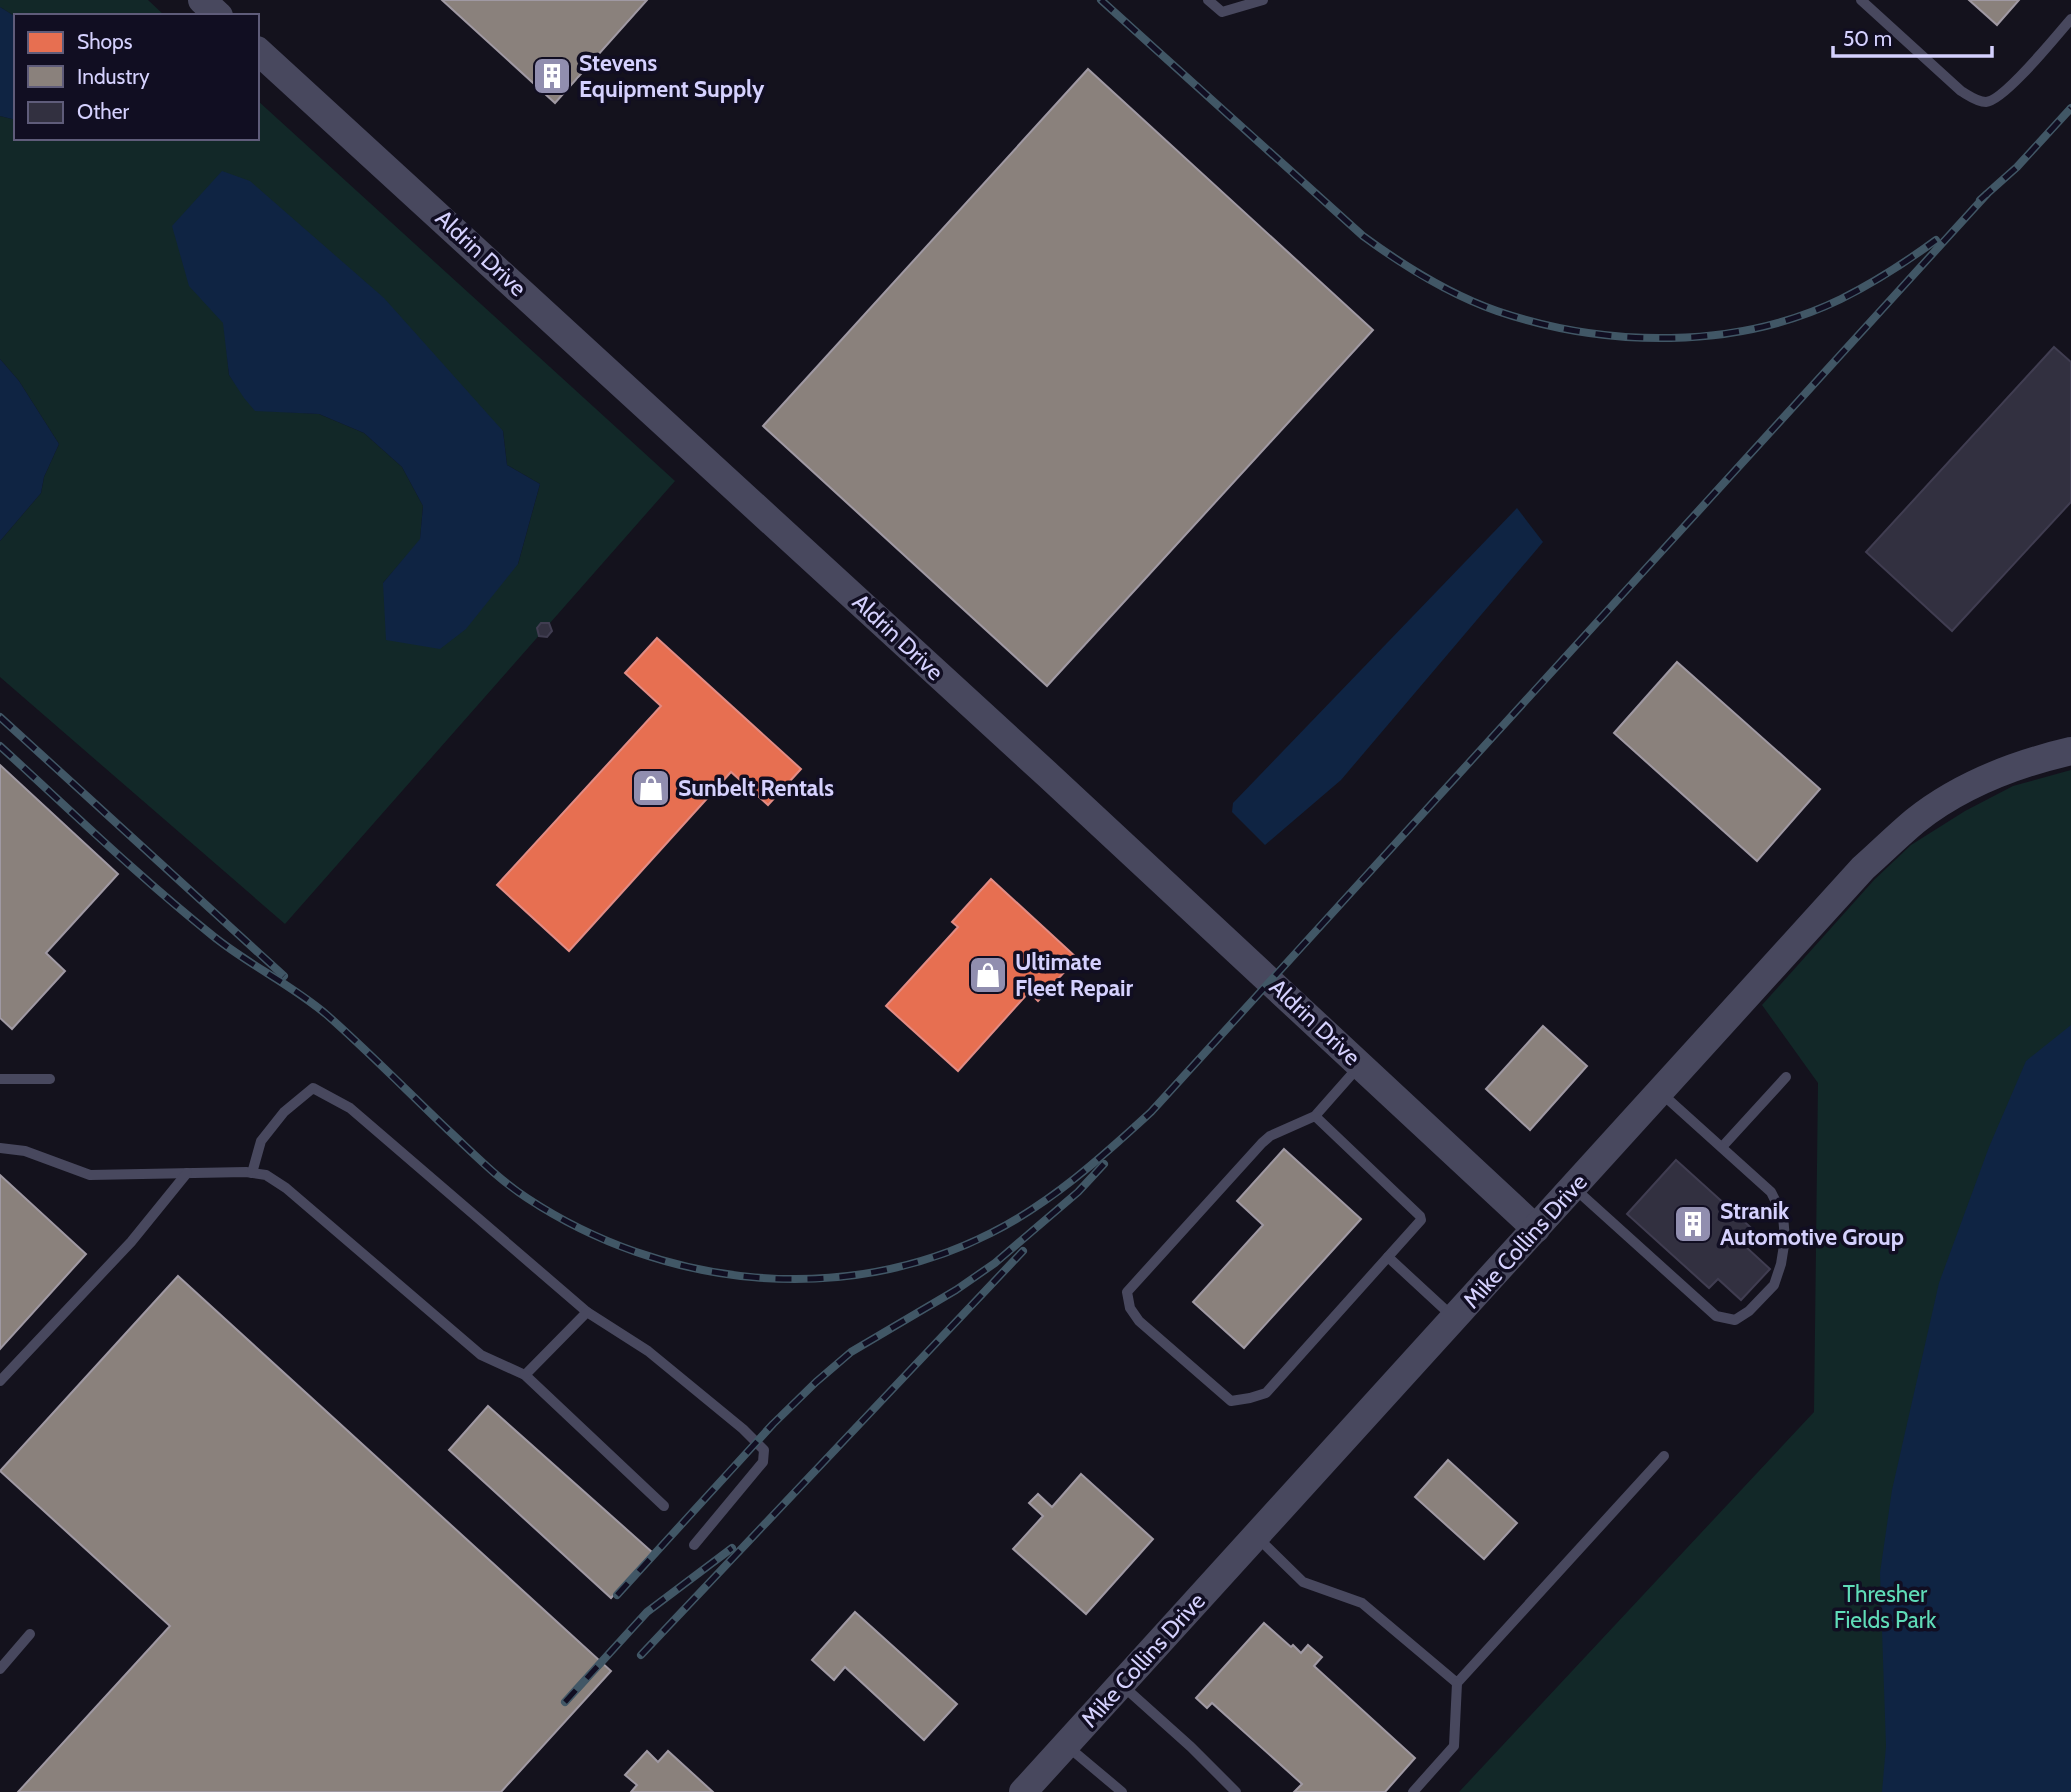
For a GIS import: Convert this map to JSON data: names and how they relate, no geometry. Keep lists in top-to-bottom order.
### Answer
{
  "streets": {
    "street": ["Aldrin Drive", "Mike Collins Drive"]
  },
  "crossings": [
    ["Aldrin Drive", "Mike Collins Drive"]
  ],
  "parks": ["Thresher Fields Park"],
  "places": {
    "building": ["Stevens Equipment Supply", "Stranik Automotive Group"],
    "shop": ["Sunbelt Rentals", "Ultimate Fleet Repair"]
  },
  "legend": ["Shops", "Industry", "Other"],
  "scale_bar": "50 m"
}
